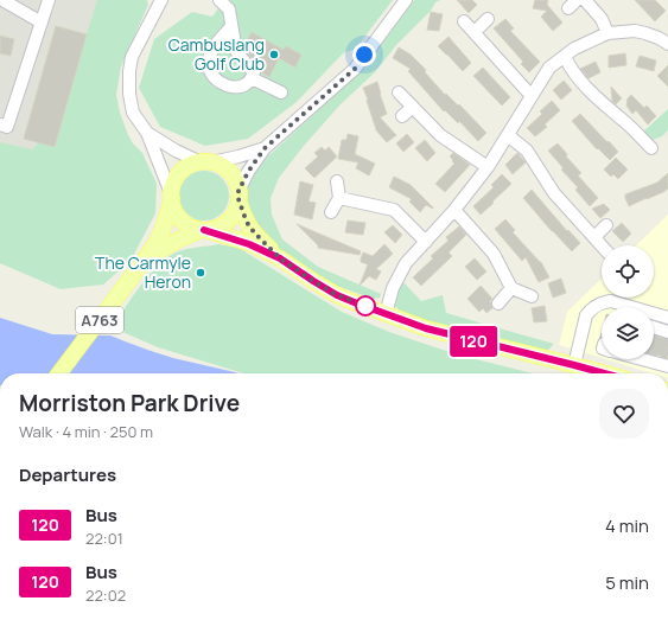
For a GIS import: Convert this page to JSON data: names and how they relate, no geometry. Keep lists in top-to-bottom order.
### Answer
{
  "streets": {
    "main road": ["A763"]
  },
  "places": ["Cambuslang Golf Club", "The Carmyle Heron"],
  "lines": ["bus line 120"],
  "page": {
    "on_map": "120",
    "heading": [
      ["Morriston Park Drive", "Walk · 4 min · 250 m"],
      "Departures"
    ],
    "list": [
      {
        "mark": "120",
        "name": "Bus",
        "note": "22:01",
        "value": "4 min"
      },
      {
        "mark": "120",
        "name": "Bus",
        "note": "22:02",
        "value": "5 min"
      }
    ]
  }
}
